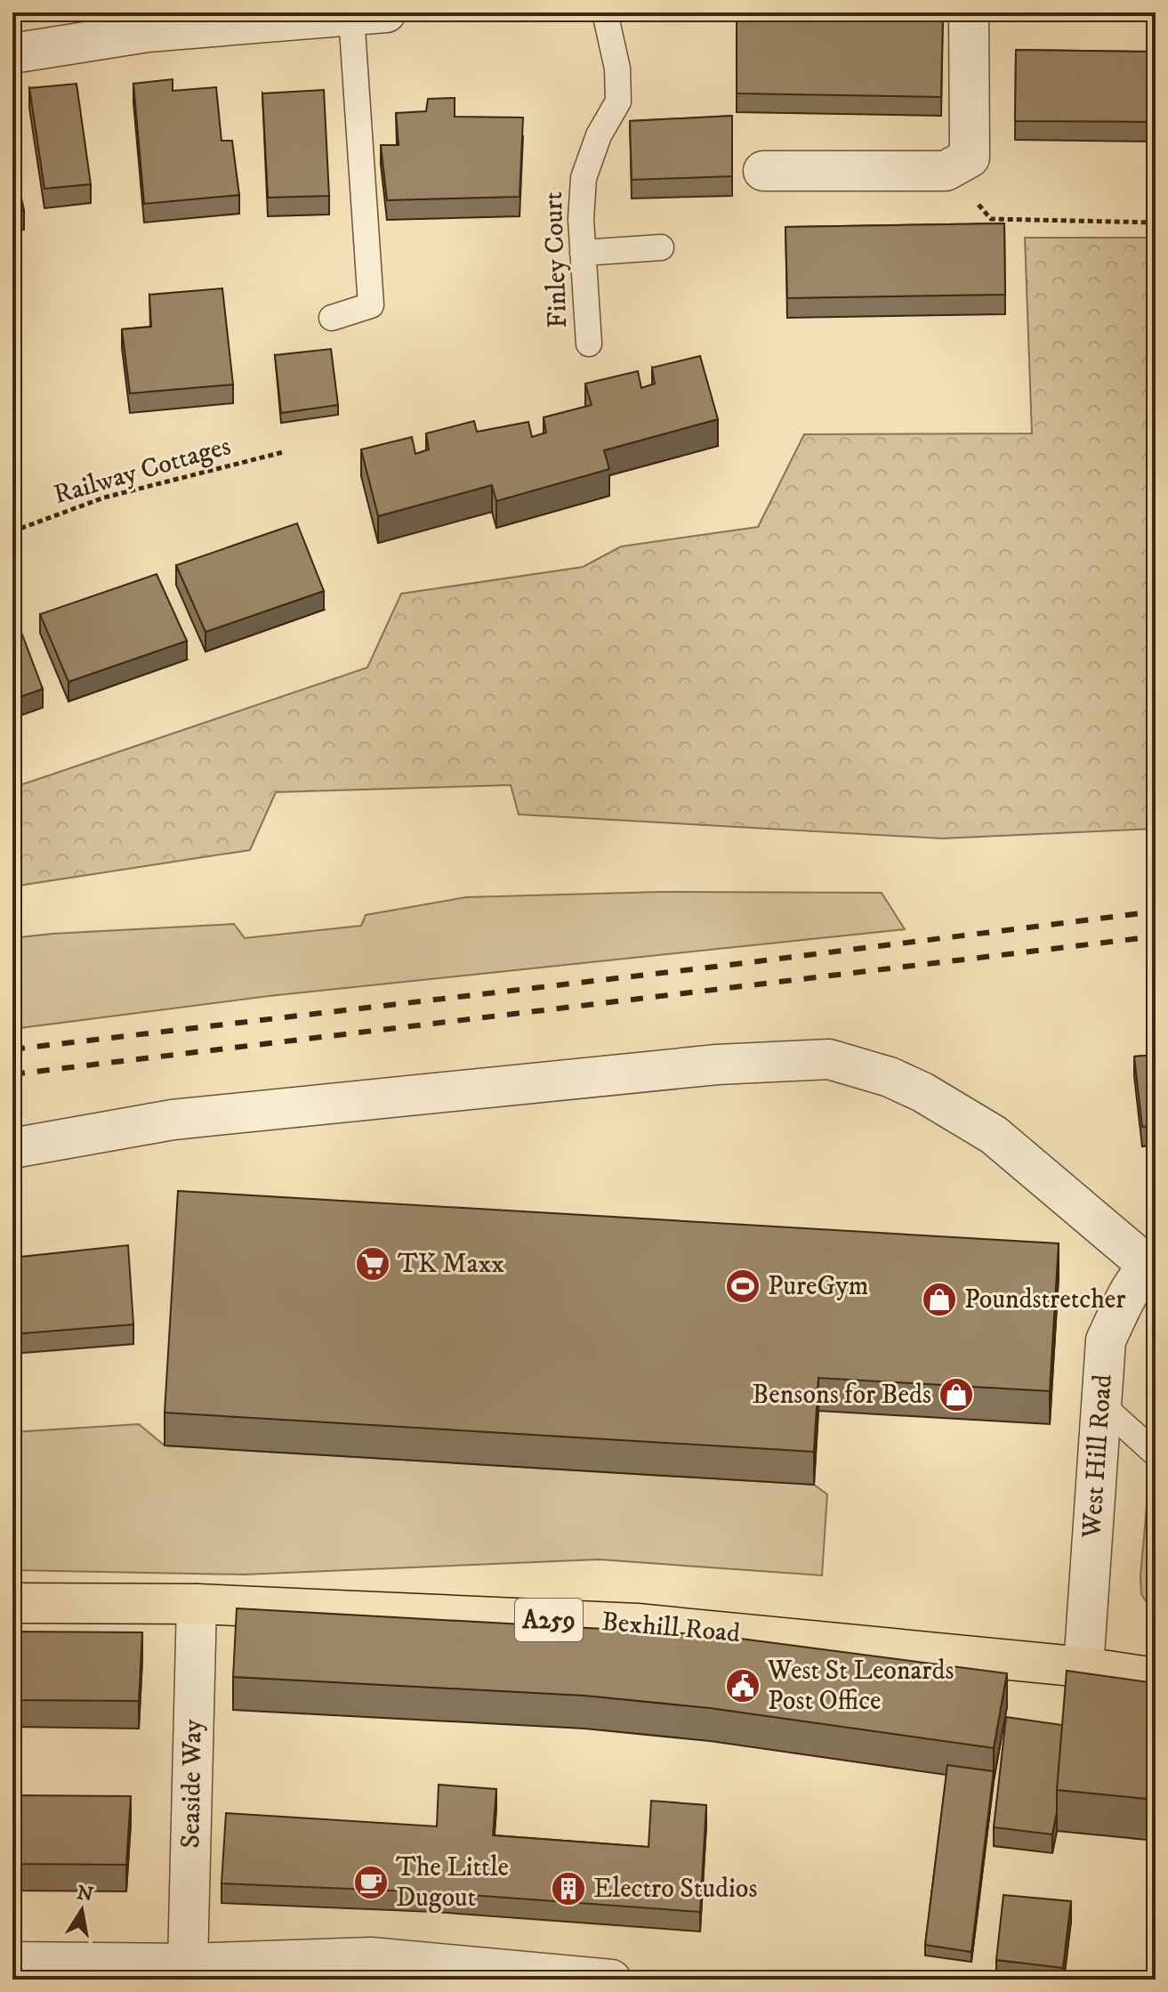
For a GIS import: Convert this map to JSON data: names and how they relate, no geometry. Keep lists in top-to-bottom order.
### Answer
{
  "streets": {
    "highway": ["A259", "Bexhill Road"],
    "street": ["West Hill Road", "Seaside Way"],
    "lane": ["Finley Court"],
    "path": ["Railway Cottages"]
  },
  "crossings": [
    ["West Hill Road", "Bexhill Road"],
    ["Bexhill Road", "Seaside Way"]
  ],
  "places": {
    "supermarket": ["TK Maxx"],
    "sports": ["PureGym"],
    "shop": ["Poundstretcher", "Bensons for Beds"],
    "public building": ["West St Leonards Post Office"],
    "cafe": ["The Little Dugout"],
    "building": ["Electro Studios"]
  },
  "north": "top"
}
